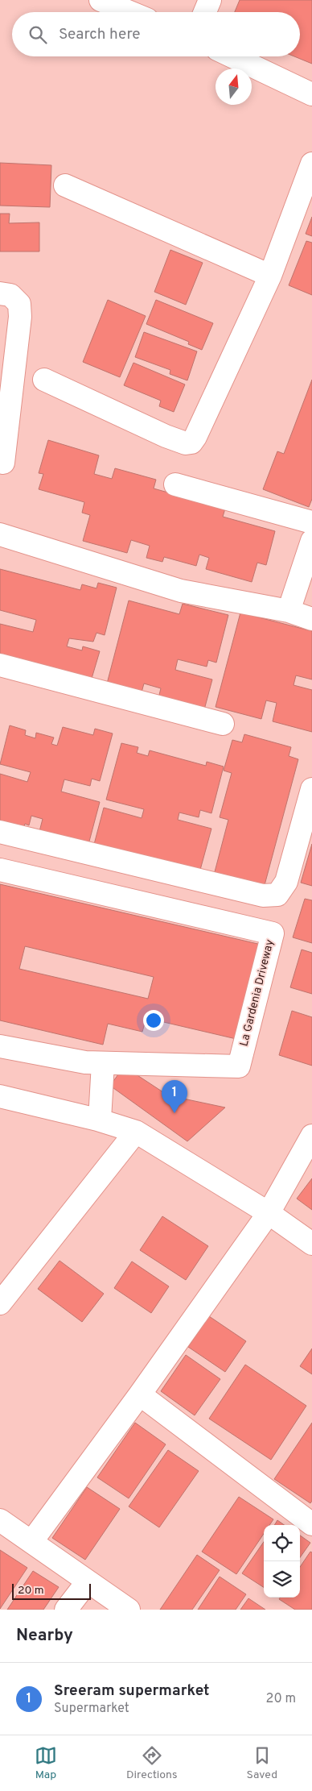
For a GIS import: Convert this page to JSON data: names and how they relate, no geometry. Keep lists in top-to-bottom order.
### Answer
{
  "streets": {
    "street": ["La Gardenia Driveway"]
  },
  "scale_bar": "20 m",
  "north": "top",
  "page": {
    "search": "Search here",
    "pins": "1",
    "scale": "20 m",
    "heading": "Nearby",
    "list": [
      {
        "mark": "1",
        "name": "Sreeram supermarket",
        "note": "Supermarket",
        "value": "20 m"
      }
    ],
    "nav": ["Map", "Directions", "Saved"]
  }
}
